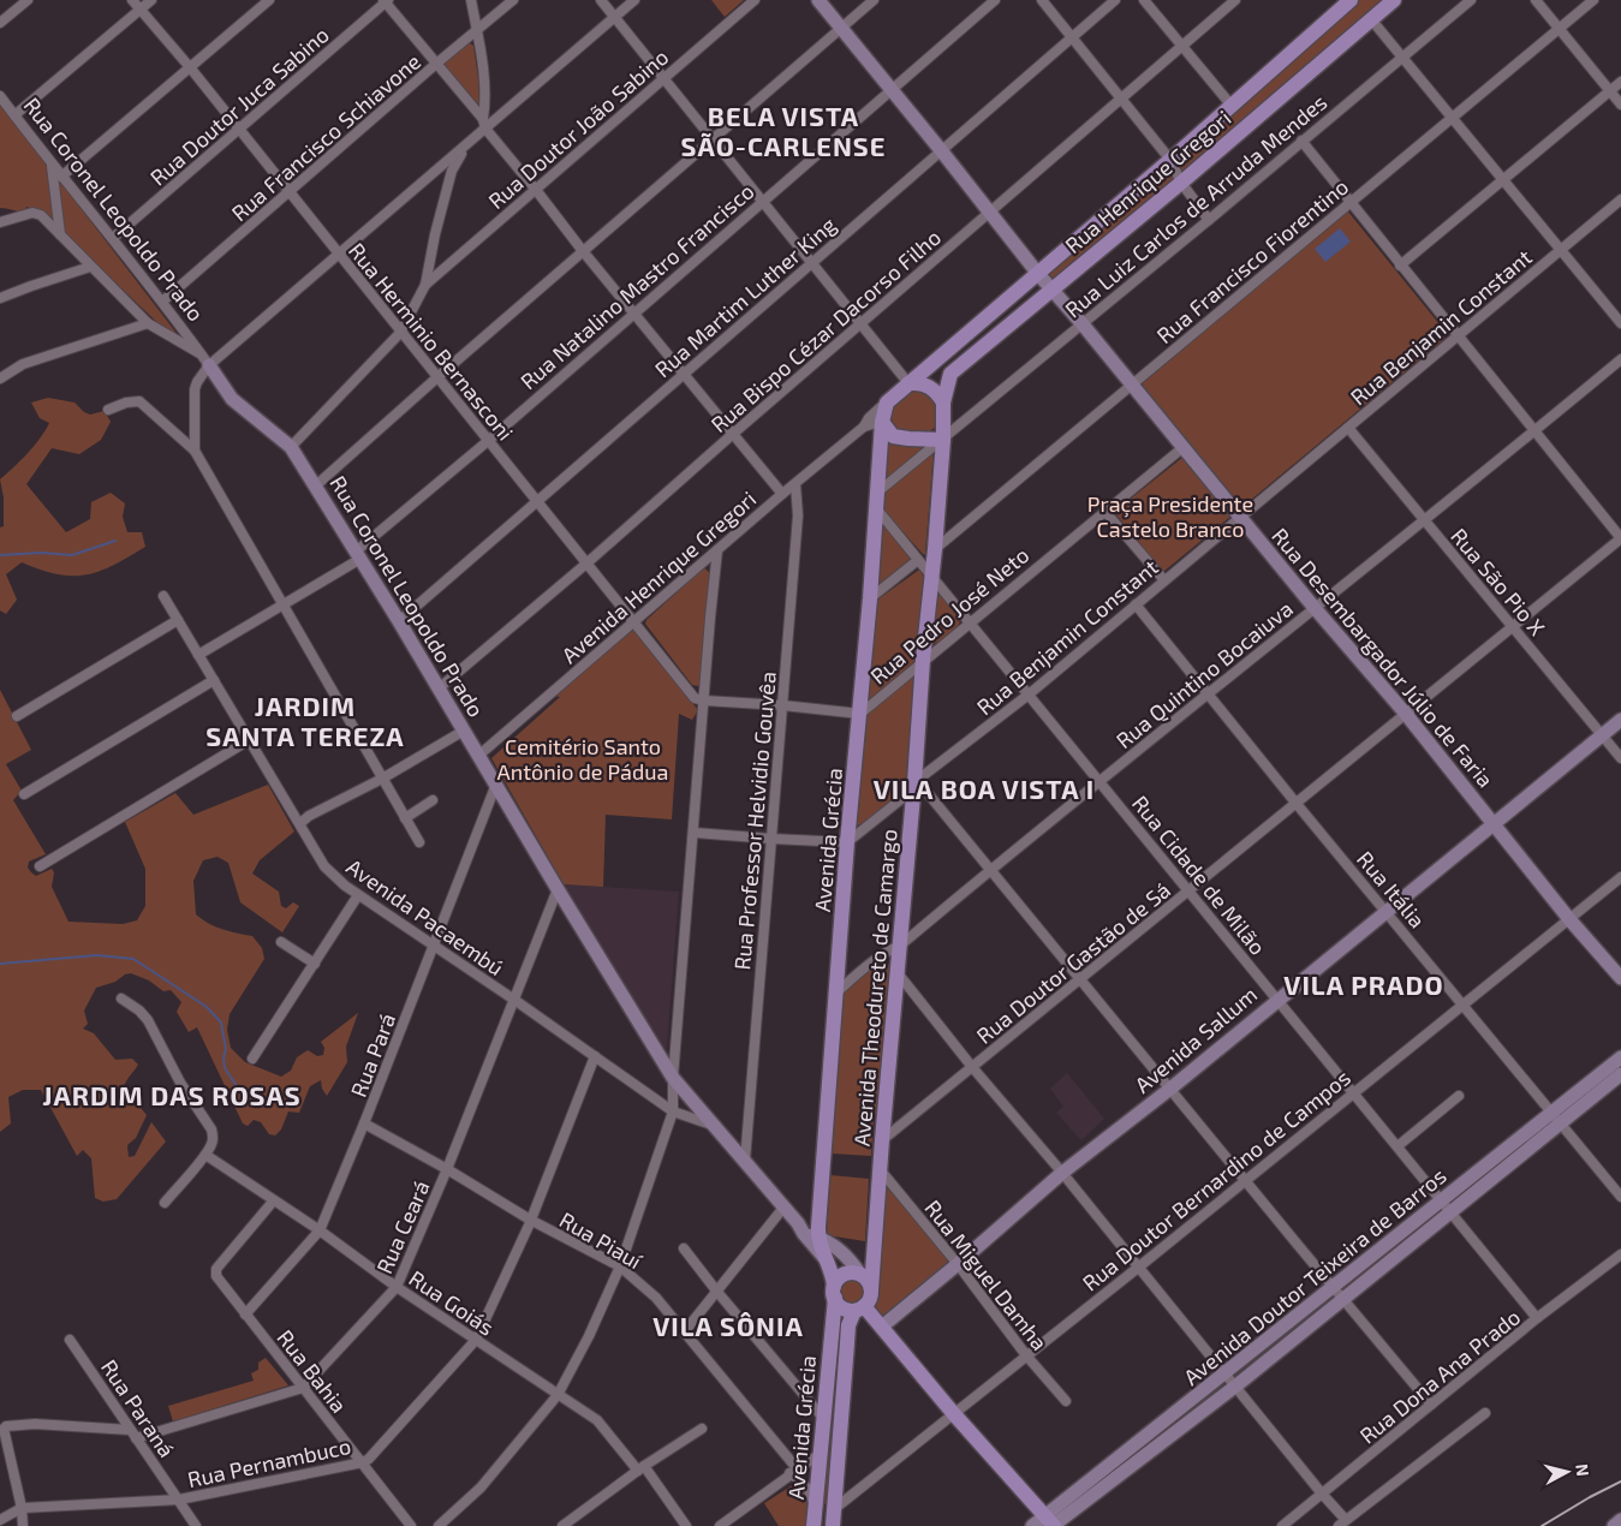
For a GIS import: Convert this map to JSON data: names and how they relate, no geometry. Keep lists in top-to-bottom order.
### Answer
{
  "streets": {
    "main road": ["Rua Henrique Gregori", "Avenida Grécia", "Avenida Theodureto de Camargo"],
    "street": [
      "Rua Doutor Juca Sabino",
      "Rua Doutor João Sabino",
      "Rua Francisco Schiavone",
      "Rua Luiz Carlos de Arruda Mendes",
      "Rua Coronel Leopoldo Prado",
      "Rua Francisco Fiorentino",
      "Rua Natalino Mastro Francisco",
      "Rua Martim Luther King",
      "Rua Benjamin Constant",
      "Rua Bispo Cézar Dacorso Filho",
      "Rua Herminio Bernasconi",
      "Avenida Henrique Gregori",
      "Rua São Pio X",
      "Rua Pedro José Neto",
      "Rua Desembargador Júlio de Faria",
      "Rua Quintino Bocaiuva",
      "Rua Professor Helvidio Gouvêa",
      "Rua Cidade de Milão",
      "Rua Itália",
      "Avenida Pacaembú",
      "Rua Doutor Gastão de Sá",
      "Avenida Sallum",
      "Rua Pará",
      "Rua Doutor Bernardino de Campos",
      "Rua Ceará",
      "Rua Piauí",
      "Rua Miguel Damha",
      "Avenida Doutor Teixeira de Barros",
      "Rua Goiás",
      "Rua Bahia",
      "Rua Dona Ana Prado",
      "Rua Paraná",
      "Rua Pernambuco"
    ]
  },
  "crossings": [
    ["Rua Doutor Juca Sabino", "Rua Coronel Leopoldo Prado"],
    ["Rua Doutor Juca Sabino", "Rua Herminio Bernasconi"],
    ["Rua Francisco Schiavone", "Rua Coronel Leopoldo Prado"],
    ["Rua Francisco Schiavone", "Rua Herminio Bernasconi"],
    ["Rua Henrique Gregori", "Rua Luiz Carlos de Arruda Mendes"],
    ["Rua Henrique Gregori", "Rua Desembargador Júlio de Faria"],
    ["Rua Henrique Gregori", "Avenida Grécia"],
    ["Rua Henrique Gregori", "Avenida Theodureto de Camargo"],
    ["Rua Luiz Carlos de Arruda Mendes", "Rua Desembargador Júlio de Faria"],
    ["Rua Luiz Carlos de Arruda Mendes", "Avenida Grécia"],
    ["Rua Luiz Carlos de Arruda Mendes", "Avenida Theodureto de Camargo"],
    ["Rua Coronel Leopoldo Prado", "Rua Natalino Mastro Francisco"],
    ["Rua Coronel Leopoldo Prado", "Rua Martim Luther King"],
    ["Rua Coronel Leopoldo Prado", "Rua Bispo Cézar Dacorso Filho"],
    ["Rua Coronel Leopoldo Prado", "Avenida Henrique Gregori"],
    ["Rua Coronel Leopoldo Prado", "Rua Professor Helvidio Gouvêa"],
    ["Rua Coronel Leopoldo Prado", "Avenida Grécia"],
    ["Rua Coronel Leopoldo Prado", "Avenida Pacaembú"],
    ["Rua Coronel Leopoldo Prado", "Avenida Theodureto de Camargo"],
    ["Rua Coronel Leopoldo Prado", "Rua Pará"],
    ["Rua Coronel Leopoldo Prado", "Rua Ceará"],
    ["Rua Francisco Fiorentino", "Rua Desembargador Júlio de Faria"],
    ["Rua Francisco Fiorentino", "Avenida Theodureto de Camargo"],
    ["Rua Natalino Mastro Francisco", "Rua Herminio Bernasconi"],
    ["Rua Natalino Mastro Francisco", "Rua Desembargador Júlio de Faria"],
    ["Rua Natalino Mastro Francisco", "Avenida Pacaembú"],
    ["Rua Martim Luther King", "Rua Herminio Bernasconi"],
    ["Rua Martim Luther King", "Rua Desembargador Júlio de Faria"],
    ["Rua Benjamin Constant", "Rua São Pio X"],
    ["Rua Benjamin Constant", "Rua Desembargador Júlio de Faria"],
    ["Rua Benjamin Constant", "Avenida Grécia"],
    ["Rua Benjamin Constant", "Rua Cidade de Milão"],
    ["Rua Benjamin Constant", "Rua Itália"],
    ["Rua Benjamin Constant", "Avenida Theodureto de Camargo"],
    ["Rua Bispo Cézar Dacorso Filho", "Rua Herminio Bernasconi"],
    ["Rua Bispo Cézar Dacorso Filho", "Rua Desembargador Júlio de Faria"],
    ["Rua Herminio Bernasconi", "Avenida Henrique Gregori"],
    ["Avenida Henrique Gregori", "Rua Professor Helvidio Gouvêa"],
    ["Rua São Pio X", "Rua Quintino Bocaiuva"],
    ["Rua São Pio X", "Rua Doutor Gastão de Sá"],
    ["Rua São Pio X", "Avenida Sallum"],
    ["Rua Pedro José Neto", "Rua Desembargador Júlio de Faria"],
    ["Rua Pedro José Neto", "Avenida Grécia"],
    ["Rua Pedro José Neto", "Rua Cidade de Milão"],
    ["Rua Pedro José Neto", "Avenida Theodureto de Camargo"],
    ["Rua Desembargador Júlio de Faria", "Rua Quintino Bocaiuva"],
    ["Rua Desembargador Júlio de Faria", "Rua Doutor Gastão de Sá"],
    ["Rua Desembargador Júlio de Faria", "Avenida Sallum"],
    ["Rua Desembargador Júlio de Faria", "Rua Doutor Bernardino de Campos"],
    ["Rua Quintino Bocaiuva", "Avenida Grécia"],
    ["Rua Quintino Bocaiuva", "Rua Cidade de Milão"],
    ["Rua Quintino Bocaiuva", "Rua Itália"],
    ["Rua Quintino Bocaiuva", "Avenida Theodureto de Camargo"],
    ["Avenida Grécia", "Rua Cidade de Milão"],
    ["Avenida Grécia", "Avenida Theodureto de Camargo"],
    ["Avenida Grécia", "Rua Doutor Bernardino de Campos"],
    ["Avenida Grécia", "Rua Piauí"],
    ["Rua Cidade de Milão", "Rua Doutor Gastão de Sá"],
    ["Rua Cidade de Milão", "Avenida Theodureto de Camargo"],
    ["Rua Cidade de Milão", "Avenida Sallum"],
    ["Rua Cidade de Milão", "Rua Doutor Bernardino de Campos"],
    ["Rua Cidade de Milão", "Avenida Doutor Teixeira de Barros"],
    ["Rua Cidade de Milão", "Rua Dona Ana Prado"],
    ["Rua Itália", "Rua Doutor Gastão de Sá"],
    ["Rua Itália", "Avenida Sallum"],
    ["Rua Itália", "Rua Doutor Bernardino de Campos"],
    ["Rua Itália", "Avenida Doutor Teixeira de Barros"],
    ["Avenida Pacaembú", "Rua Pará"],
    ["Avenida Pacaembú", "Rua Ceará"],
    ["Avenida Pacaembú", "Rua Pernambuco"],
    ["Rua Doutor Gastão de Sá", "Avenida Theodureto de Camargo"],
    ["Avenida Theodureto de Camargo", "Rua Miguel Damha"],
    ["Avenida Sallum", "Rua Miguel Damha"],
    ["Rua Pará", "Rua Piauí"],
    ["Rua Pará", "Rua Goiás"],
    ["Rua Pará", "Rua Bahia"],
    ["Rua Doutor Bernardino de Campos", "Rua Miguel Damha"],
    ["Rua Ceará", "Rua Piauí"],
    ["Rua Ceará", "Rua Goiás"],
    ["Rua Ceará", "Rua Bahia"],
    ["Rua Piauí", "Rua Pernambuco"],
    ["Rua Goiás", "Rua Bahia"],
    ["Rua Goiás", "Rua Pernambuco"],
    ["Rua Bahia", "Rua Pernambuco"],
    ["Rua Paraná", "Rua Pernambuco"]
  ],
  "districts": [
    "BELA VISTA SÃO-CARLENSE",
    "JARDIM SANTA TEREZA",
    "VILA BOA VISTA I",
    "VILA PRADO",
    "JARDIM DAS ROSAS",
    "VILA SÔNIA"
  ],
  "parks": ["Praça Presidente Castelo Branco", "Cemitério Santo Antônio de Pádua"],
  "north": "right"
}
